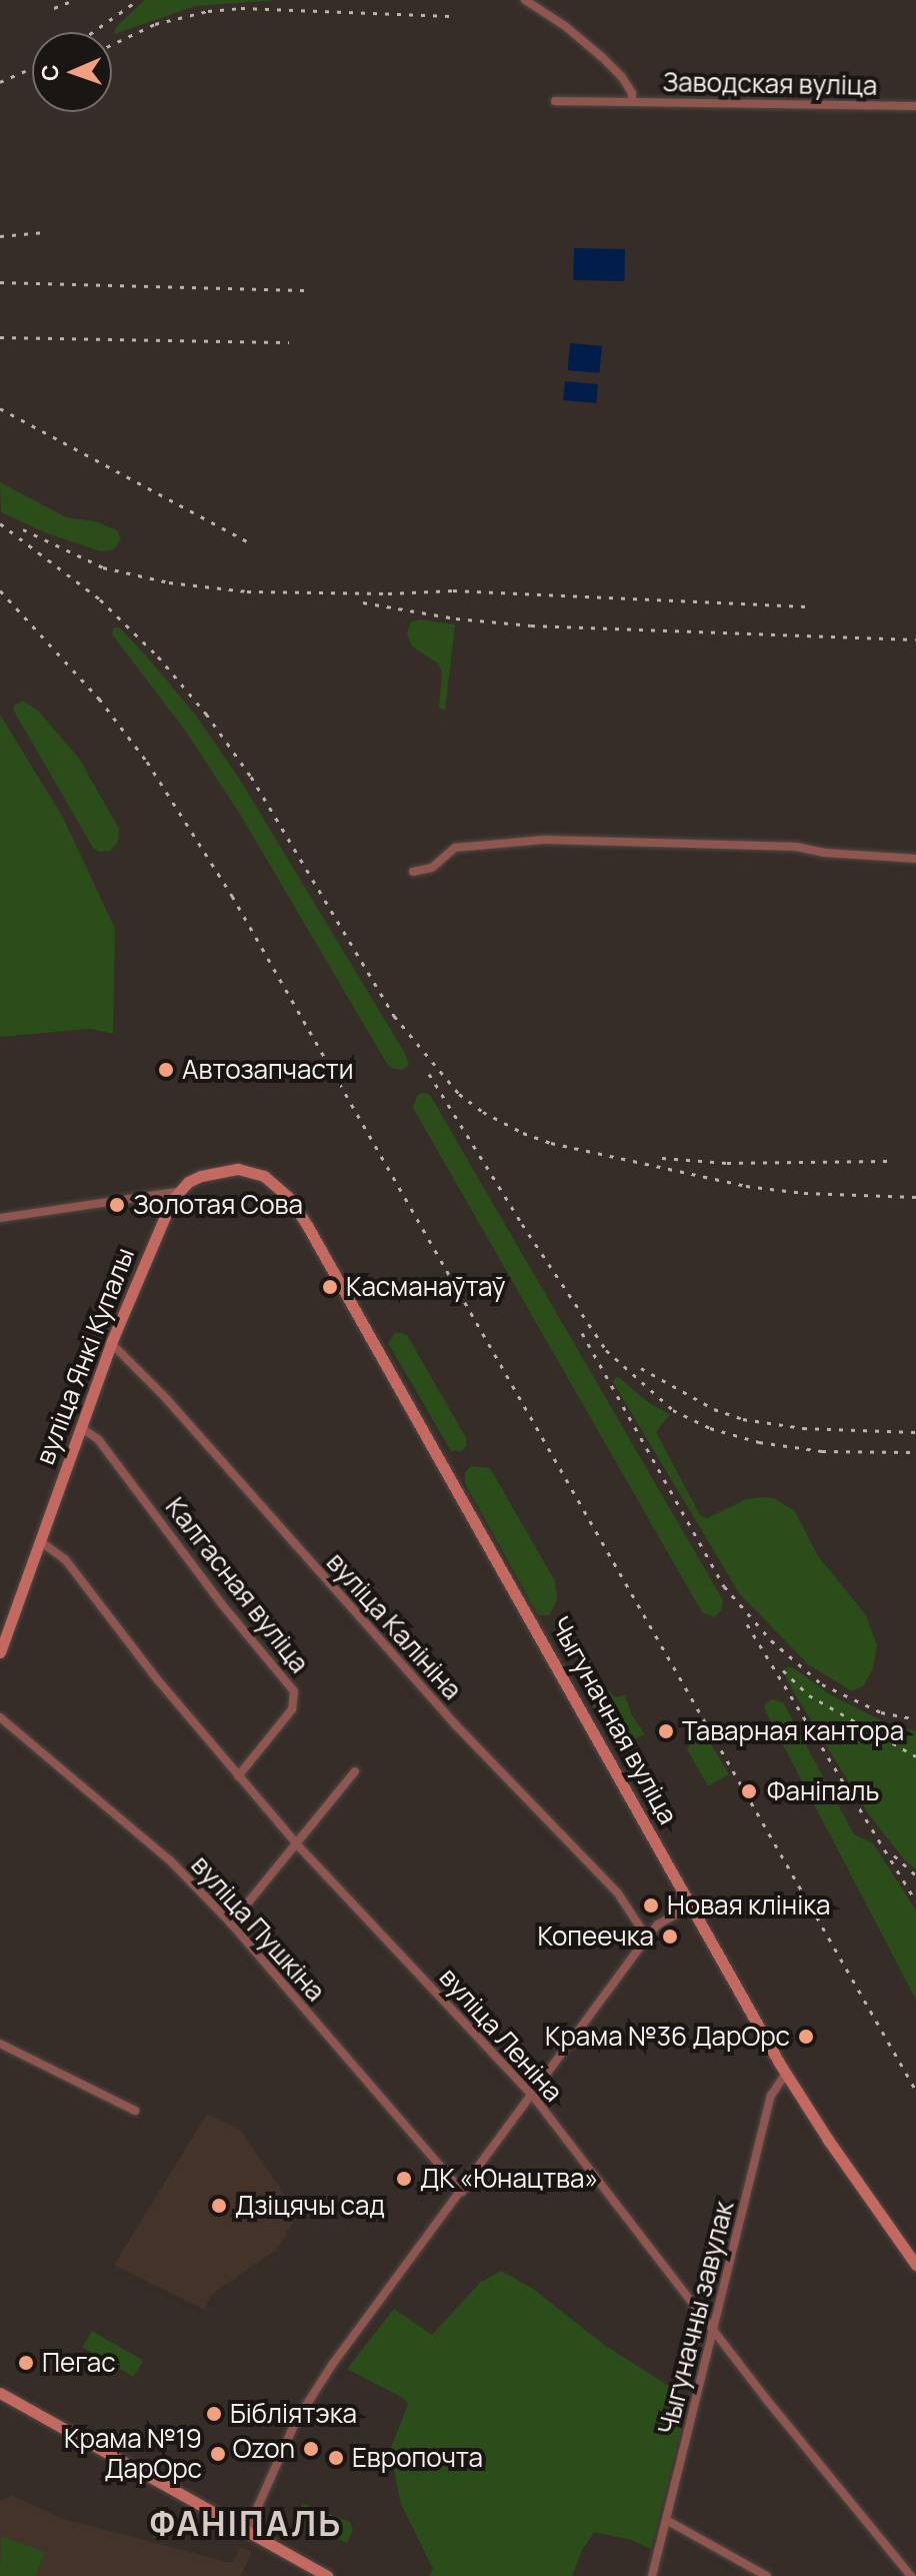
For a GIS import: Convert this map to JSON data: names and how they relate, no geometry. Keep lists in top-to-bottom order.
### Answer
{
  "streets": {
    "street": [
      "Заводская вуліца",
      "вуліца Янкі Купалы",
      "Калгасная вуліца",
      "вуліца Калініна",
      "Чыгуначная вуліца",
      "вуліца Пушкіна",
      "вуліца Леніна",
      "Чыгуначны завулак"
    ]
  },
  "crossings": [
    ["вуліца Янкі Купалы", "Калгасная вуліца"],
    ["вуліца Янкі Купалы", "вуліца Калініна"],
    ["вуліца Янкі Купалы", "Чыгуначная вуліца"],
    ["вуліца Янкі Купалы", "вуліца Леніна"],
    ["Калгасная вуліца", "вуліца Леніна"],
    ["Чыгуначная вуліца", "Чыгуначны завулак"],
    ["вуліца Леніна", "Чыгуначны завулак"]
  ],
  "districts": ["ФАНІПАЛЬ"],
  "places": [
    "Автозапчасти",
    "Золотая Сова",
    "Касманаўтаў",
    "Таварная кантора",
    "Фаніпаль",
    "Новая клініка",
    "Копеечка",
    "Крама №36 ДарОрс",
    "ДК «Юнацтва»",
    "Дзіцячы сад",
    "Пегас",
    "Бібліятэка",
    "Ozon",
    "Крама №19 ДарОрс",
    "Европочта"
  ],
  "north": "left"
}
